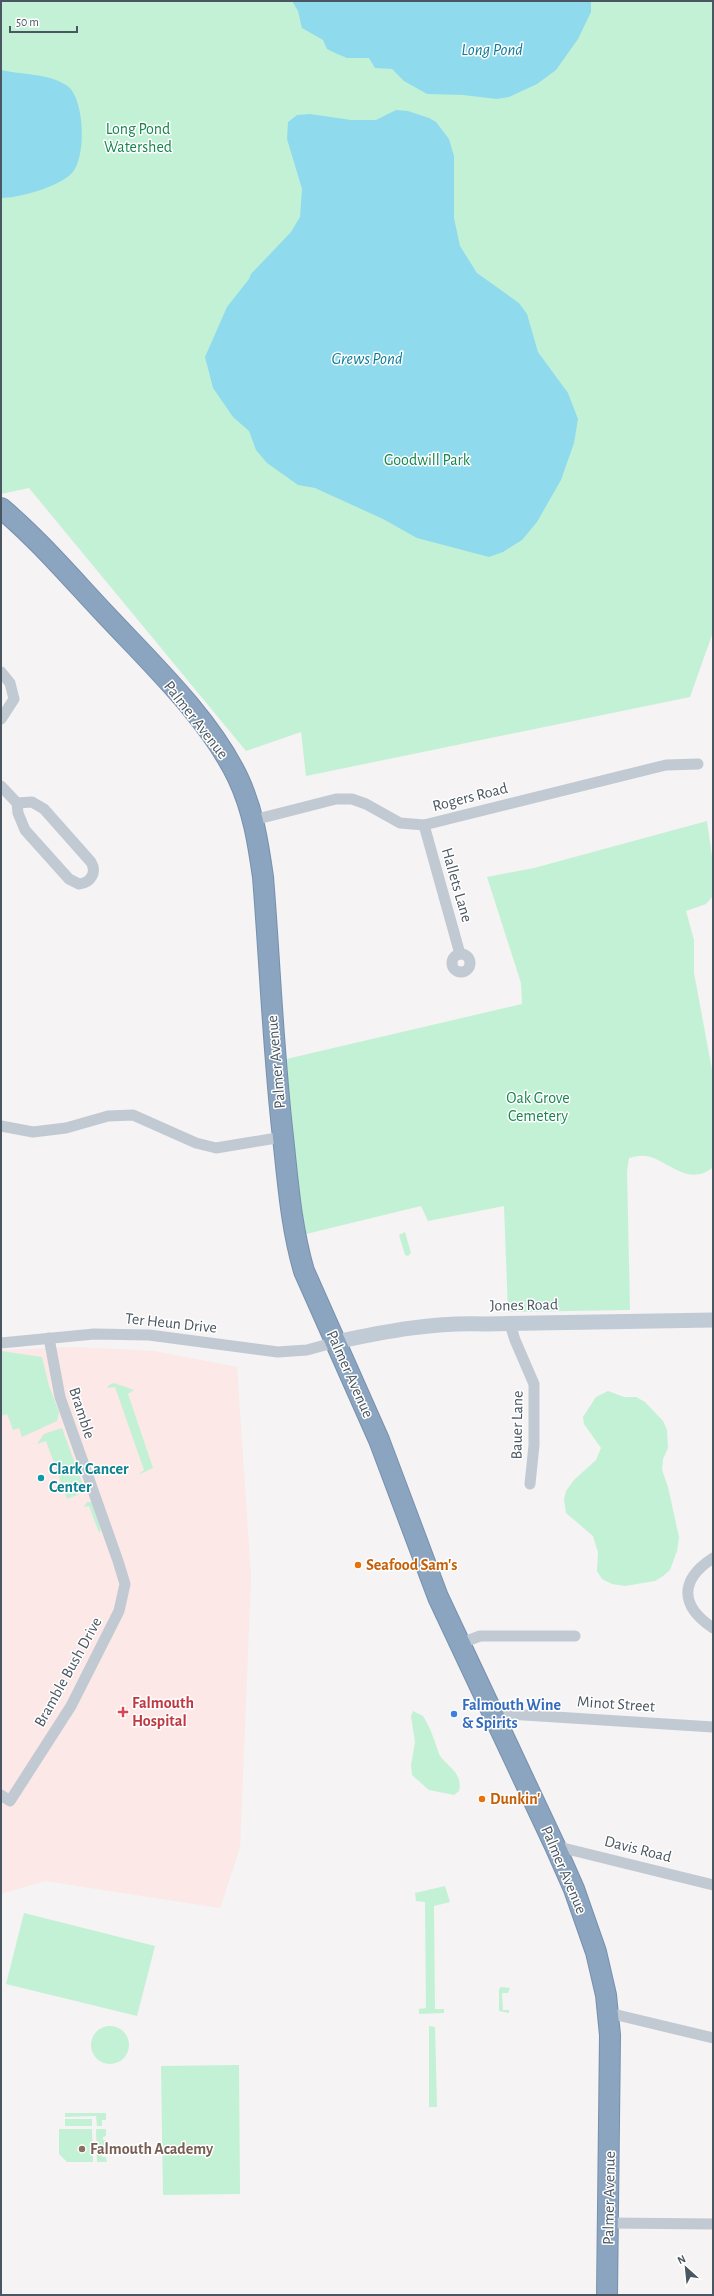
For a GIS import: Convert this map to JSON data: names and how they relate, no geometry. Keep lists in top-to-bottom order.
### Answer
{
  "streets": {
    "highway": ["Palmer Avenue"],
    "main road": ["Jones Road"],
    "street": [
      "Rogers Road",
      "Hallets Lane",
      "Ter Heun Drive",
      "Bramble",
      "Bauer Lane",
      "Bramble Bush Drive",
      "Minot Street",
      "Davis Road"
    ]
  },
  "crossings": [
    ["Palmer Avenue", "Rogers Road"],
    ["Palmer Avenue", "Jones Road"],
    ["Palmer Avenue", "Ter Heun Drive"],
    ["Palmer Avenue", "Minot Street"],
    ["Palmer Avenue", "Davis Road"],
    ["Rogers Road", "Hallets Lane"],
    ["Jones Road", "Ter Heun Drive"],
    ["Jones Road", "Bauer Lane"],
    ["Ter Heun Drive", "Bramble"],
    ["Bramble", "Bramble Bush Drive"]
  ],
  "water": ["Long Pond", "Grews Pond"],
  "parks": ["Long Pond Watershed", "Goodwill Park", "Oak Grove Cemetery"],
  "places": {
    "other": [
      "Clark Cancer Center",
      "Seafood Sam's",
      "Falmouth Wine & Spirits",
      "Dunkin'",
      "Falmouth Academy"
    ],
    "health": ["Falmouth Hospital"]
  },
  "scale_bar": "50 m",
  "north": "top left"
}
